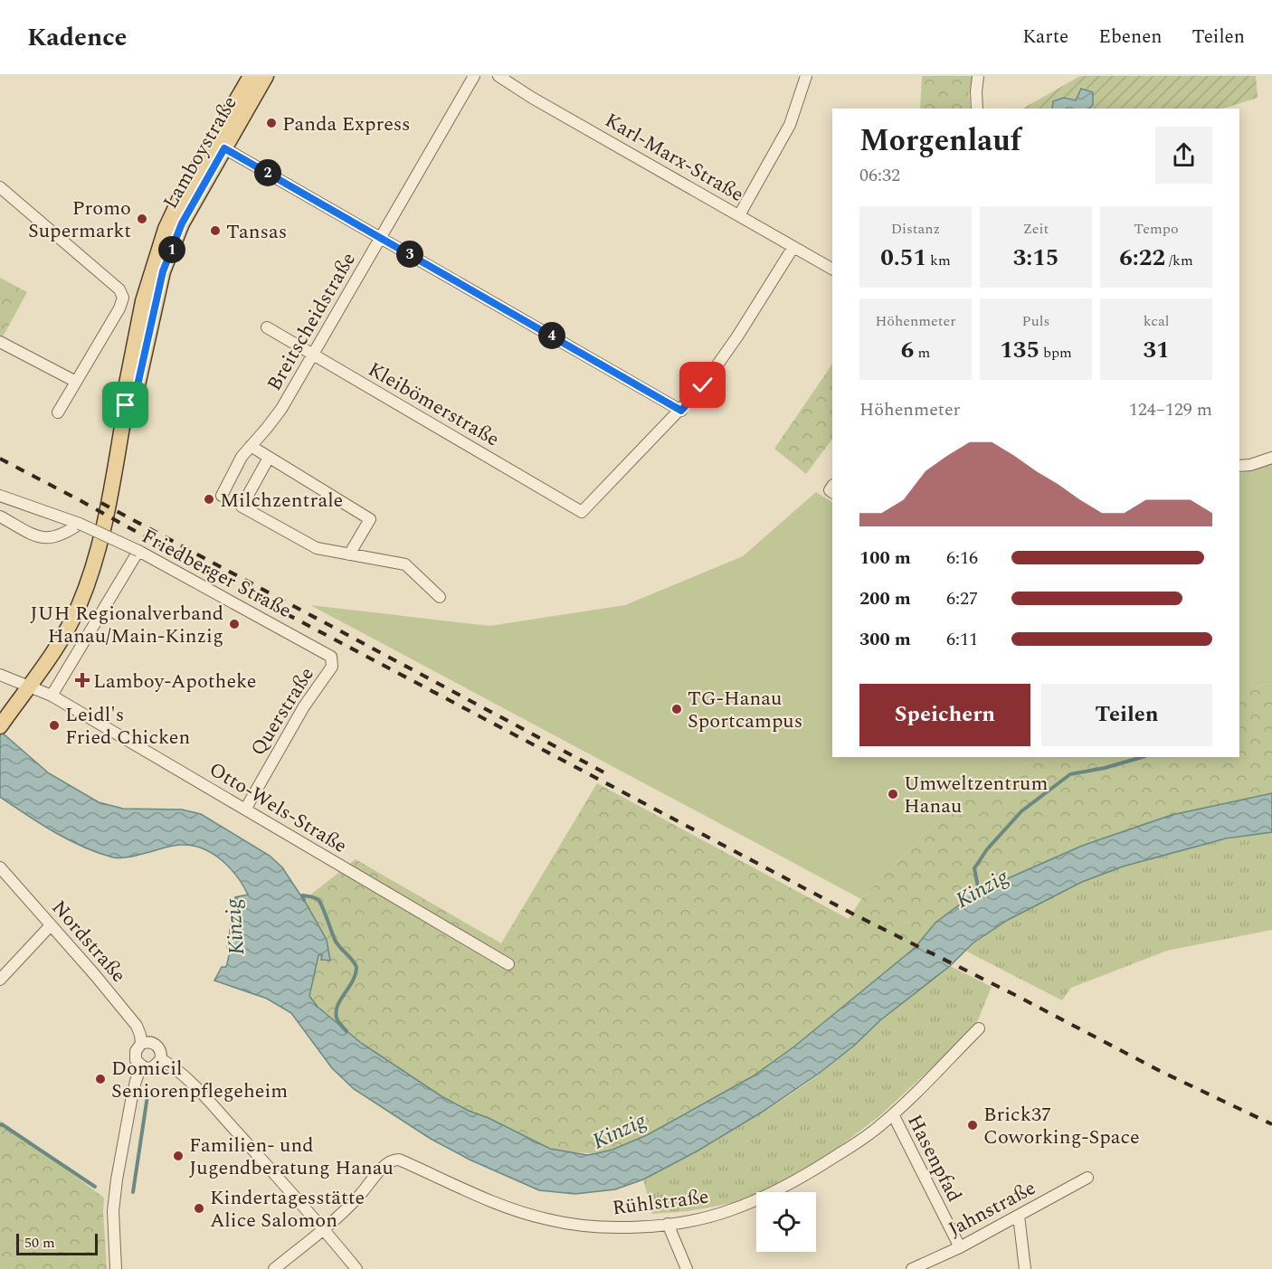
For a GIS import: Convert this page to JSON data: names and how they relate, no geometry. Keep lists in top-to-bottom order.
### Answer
{
  "streets": {
    "main road": ["Lamboystraße"],
    "street": [
      "Karl-Marx-Straße",
      "Breitscheidstraße",
      "Kleibömerstraße",
      "Friedberger Straße",
      "Querstraße",
      "Otto-Wels-Straße",
      "Nordstraße",
      "Hasenpfad",
      "Rühlstraße",
      "Jahnstraße"
    ]
  },
  "crossings": [
    ["Lamboystraße", "Otto-Wels-Straße"],
    ["Breitscheidstraße", "Kleibömerstraße"],
    ["Friedberger Straße", "Querstraße"],
    ["Querstraße", "Otto-Wels-Straße"],
    ["Hasenpfad", "Rühlstraße"],
    ["Hasenpfad", "Jahnstraße"]
  ],
  "water": ["Kinzig"],
  "places": {
    "other": [
      "Panda Express",
      "Promo Supermarkt",
      "Tansas",
      "Milchzentrale",
      "JUH Regionalverband Hanau/Main-Kinzig",
      "TG-Hanau Sportcampus",
      "Leidl's Fried Chicken",
      "Umweltzentrum Hanau",
      "Domicil Seniorenpflegeheim",
      "Brick37 Coworking-Space",
      "Familien- und Jugendberatung Hanau",
      "Kindertagesstätte Alice Salomon"
    ],
    "health": ["Lamboy-Apotheke"]
  },
  "scale_bar": "50 m",
  "page": {
    "header": "Kadence",
    "nav": ["Karte", "Ebenen", "Teilen"],
    "heading": ["Morgenlauf", "06:32"],
    "pins": [
      "2",
      "1",
      "3",
      "4"
    ],
    "stats": [
      ["Distanz", "0.51 km"],
      ["Zeit", "3:15"],
      ["Tempo", "6:22 /km"],
      ["Höhenmeter", "6 m"],
      ["Puls", "135 bpm"],
      ["kcal", "31"]
    ],
    "chart": ["Höhenmeter", "124–129 m"],
    "list": [
      {
        "name": "100 m",
        "note": "6:16"
      },
      {
        "name": "200 m",
        "note": "6:27"
      },
      {
        "name": "300 m",
        "note": "6:11"
      }
    ],
    "buttons": ["Speichern", "Teilen"],
    "scale": "50 m"
  }
}
